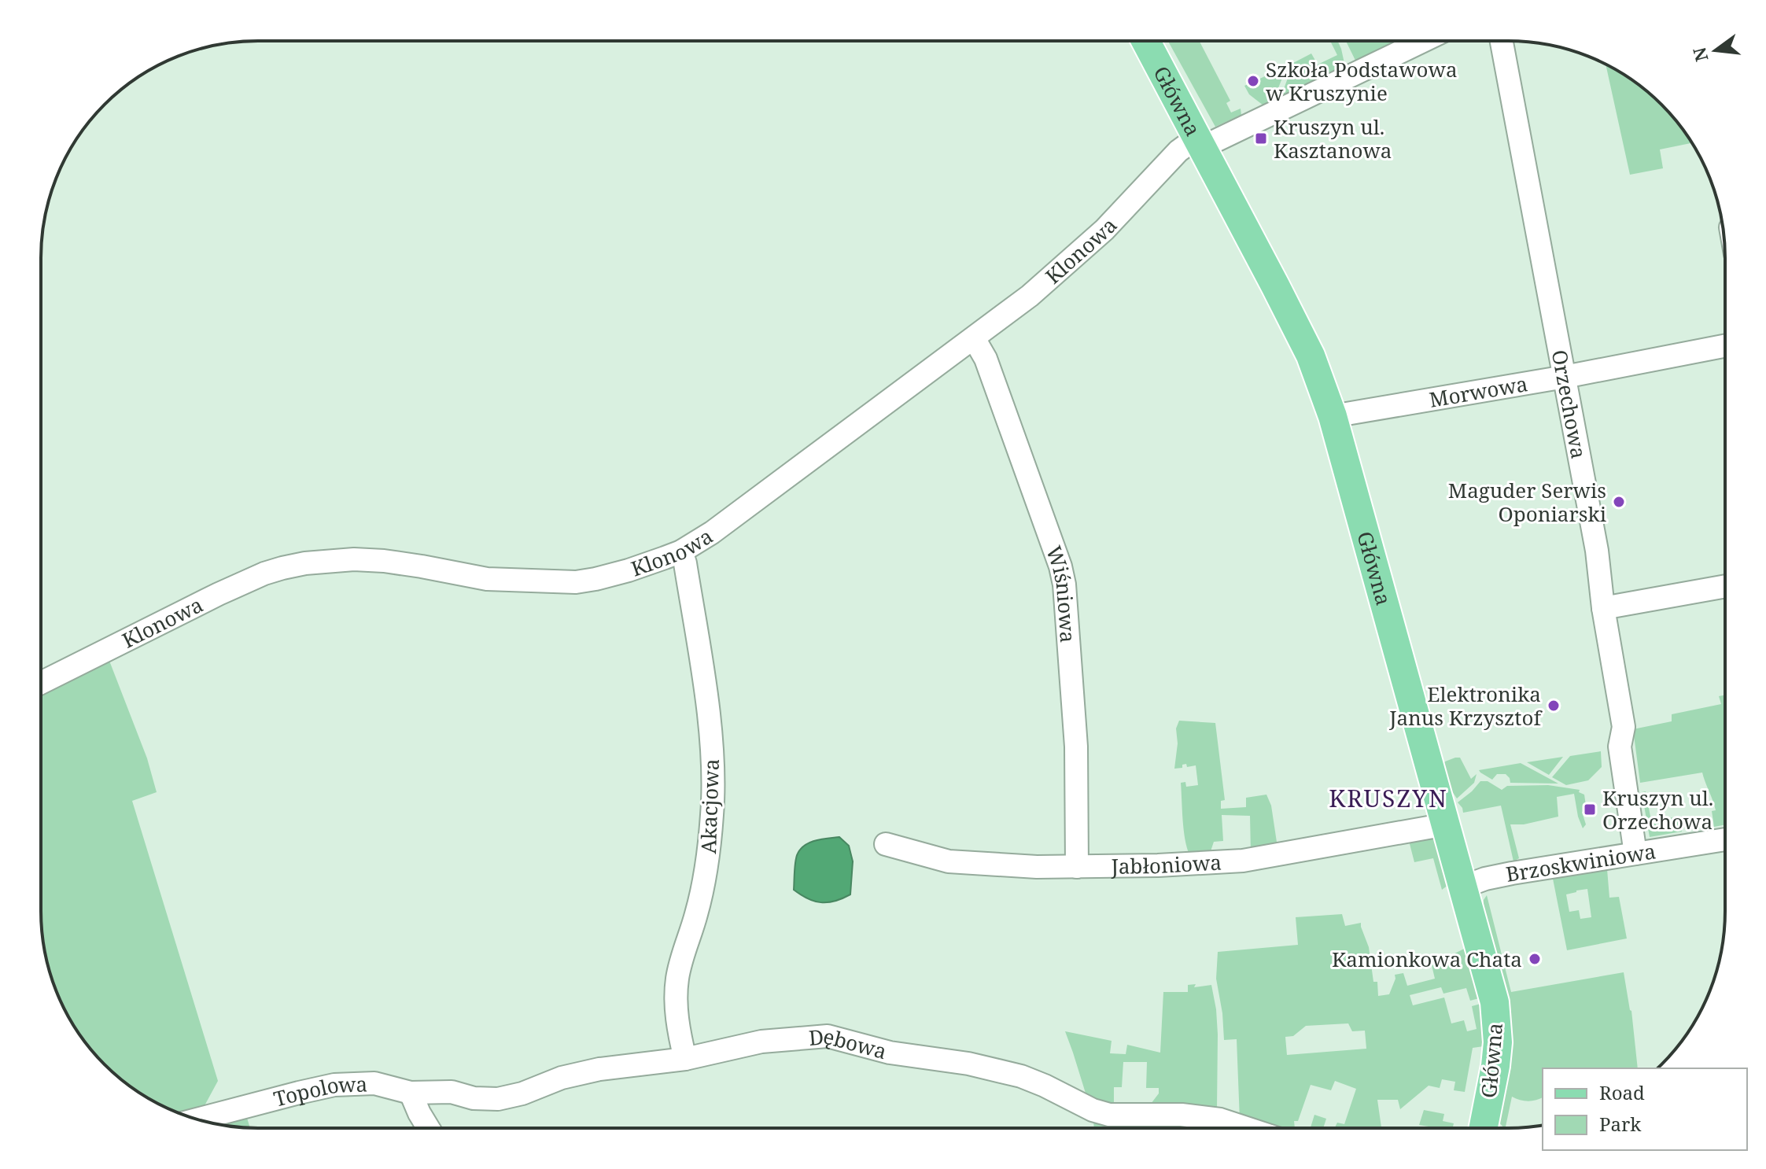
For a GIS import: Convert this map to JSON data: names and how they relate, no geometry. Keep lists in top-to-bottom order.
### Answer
{
  "streets": {
    "main road": ["Główna"],
    "street": [
      "Klonowa",
      "Morwowa",
      "Orzechowa",
      "Wiśniowa",
      "Akacjowa",
      "Brzoskwiniowa",
      "Jabłoniowa",
      "Dębowa",
      "Topolowa"
    ]
  },
  "crossings": [
    ["Główna", "Klonowa"],
    ["Główna", "Morwowa"],
    ["Główna", "Brzoskwiniowa"],
    ["Główna", "Jabłoniowa"],
    ["Klonowa", "Wiśniowa"],
    ["Klonowa", "Akacjowa"],
    ["Morwowa", "Orzechowa"],
    ["Orzechowa", "Brzoskwiniowa"],
    ["Wiśniowa", "Jabłoniowa"],
    ["Akacjowa", "Dębowa"],
    ["Dębowa", "Topolowa"]
  ],
  "districts": ["KRUSZYN"],
  "places": {
    "other": [
      "Szkoła Podstawowa w Kruszynie",
      "Maguder Serwis Oponiarski",
      "Elektronika Janus Krzysztof",
      "Kamionkowa Chata"
    ],
    "transit": ["Kruszyn ul. Kasztanowa", "Kruszyn ul. Orzechowa"]
  },
  "legend": ["Road", "Park"],
  "north": "left"
}
